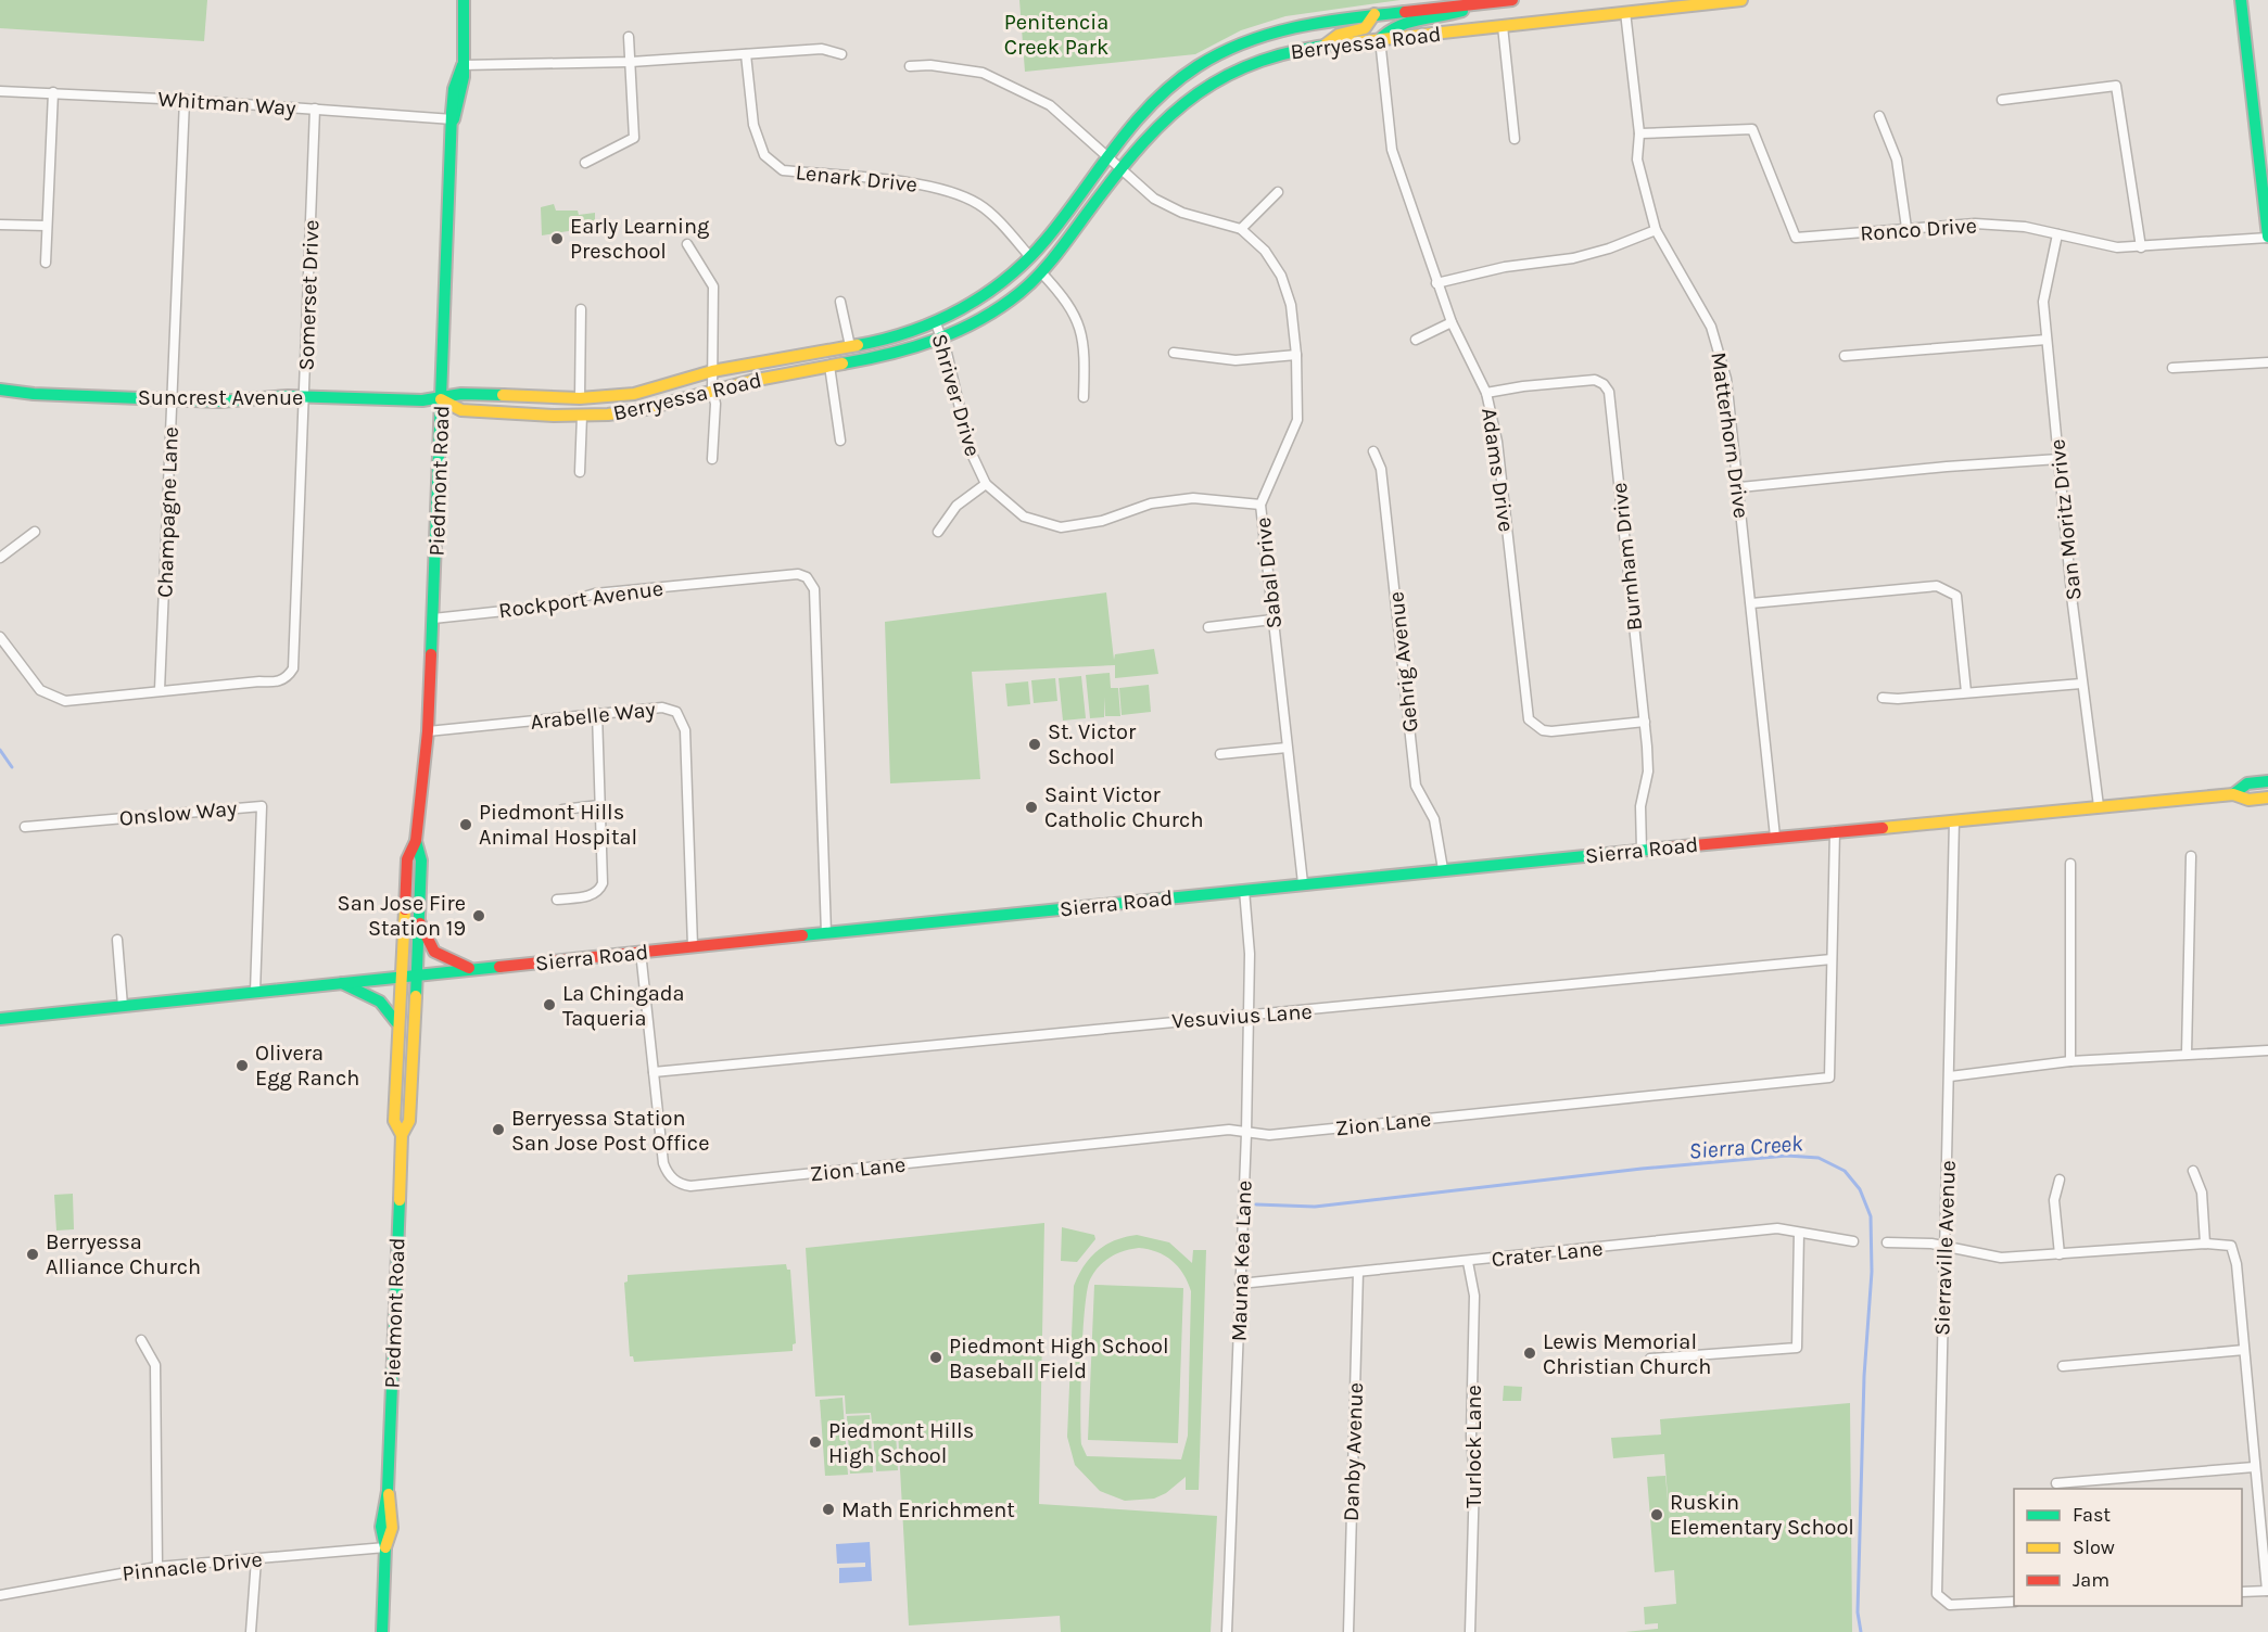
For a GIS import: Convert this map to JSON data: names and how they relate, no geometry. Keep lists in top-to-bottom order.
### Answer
{
  "streets": {
    "main road": [
      "Berryessa Road",
      "Suncrest Avenue",
      "Piedmont Road",
      "Sierra Road"
    ],
    "street": [
      "Whitman Way",
      "Lenark Drive",
      "Ronco Drive",
      "Somerset Drive",
      "Shriver Drive",
      "Matterhorn Drive",
      "Adams Drive",
      "Champagne Lane",
      "San Moritz Drive",
      "Burnham Drive",
      "Sabal Drive",
      "Rockport Avenue",
      "Gehrig Avenue",
      "Arabelle Way",
      "Onslow Way",
      "Vesuvius Lane",
      "Zion Lane",
      "Sierraville Avenue",
      "Crater Lane",
      "Mauna Kea Lane",
      "Turlock Lane",
      "Danby Avenue",
      "Pinnacle Drive"
    ]
  },
  "crossings": [
    ["Berryessa Road", "Lenark Drive"],
    ["Berryessa Road", "Shriver Drive"],
    ["Berryessa Road", "Suncrest Avenue"],
    ["Berryessa Road", "Matterhorn Drive"],
    ["Berryessa Road", "Adams Drive"],
    ["Berryessa Road", "Piedmont Road"],
    ["Berryessa Road", "Sabal Drive"],
    ["Whitman Way", "Somerset Drive"],
    ["Whitman Way", "Piedmont Road"],
    ["Whitman Way", "Champagne Lane"],
    ["Ronco Drive", "Matterhorn Drive"],
    ["Ronco Drive", "San Moritz Drive"],
    ["Somerset Drive", "Suncrest Avenue"],
    ["Somerset Drive", "Champagne Lane"],
    ["Shriver Drive", "Sabal Drive"],
    ["Suncrest Avenue", "Piedmont Road"],
    ["Suncrest Avenue", "Champagne Lane"],
    ["Matterhorn Drive", "Sierra Road"],
    ["Adams Drive", "Burnham Drive"],
    ["Piedmont Road", "Rockport Avenue"],
    ["Piedmont Road", "Arabelle Way"],
    ["Piedmont Road", "Sierra Road"],
    ["Piedmont Road", "Pinnacle Drive"],
    ["San Moritz Drive", "Sierra Road"],
    ["Burnham Drive", "Sierra Road"],
    ["Sabal Drive", "Sierra Road"],
    ["Rockport Avenue", "Sierra Road"],
    ["Gehrig Avenue", "Sierra Road"],
    ["Arabelle Way", "Sierra Road"],
    ["Onslow Way", "Sierra Road"],
    ["Sierra Road", "Zion Lane"],
    ["Sierra Road", "Sierraville Avenue"],
    ["Sierra Road", "Mauna Kea Lane"],
    ["Vesuvius Lane", "Zion Lane"],
    ["Vesuvius Lane", "Mauna Kea Lane"],
    ["Zion Lane", "Mauna Kea Lane"],
    ["Crater Lane", "Mauna Kea Lane"],
    ["Crater Lane", "Turlock Lane"],
    ["Crater Lane", "Danby Avenue"]
  ],
  "water": ["Sierra Creek"],
  "parks": ["Penitencia Creek Park"],
  "places": [
    "Early Learning Preschool",
    "St. Victor School",
    "Saint Victor Catholic Church",
    "Piedmont Hills Animal Hospital",
    "San Jose Fire Station 19",
    "La Chingada Taqueria",
    "Olivera Egg Ranch",
    "Berryessa Station San Jose Post Office",
    "Berryessa Alliance Church",
    "Lewis Memorial Christian Church",
    "Piedmont High School Baseball Field",
    "Piedmont Hills High School",
    "Math Enrichment",
    "Ruskin Elementary School"
  ],
  "legend": ["Fast", "Slow", "Jam"]
}
